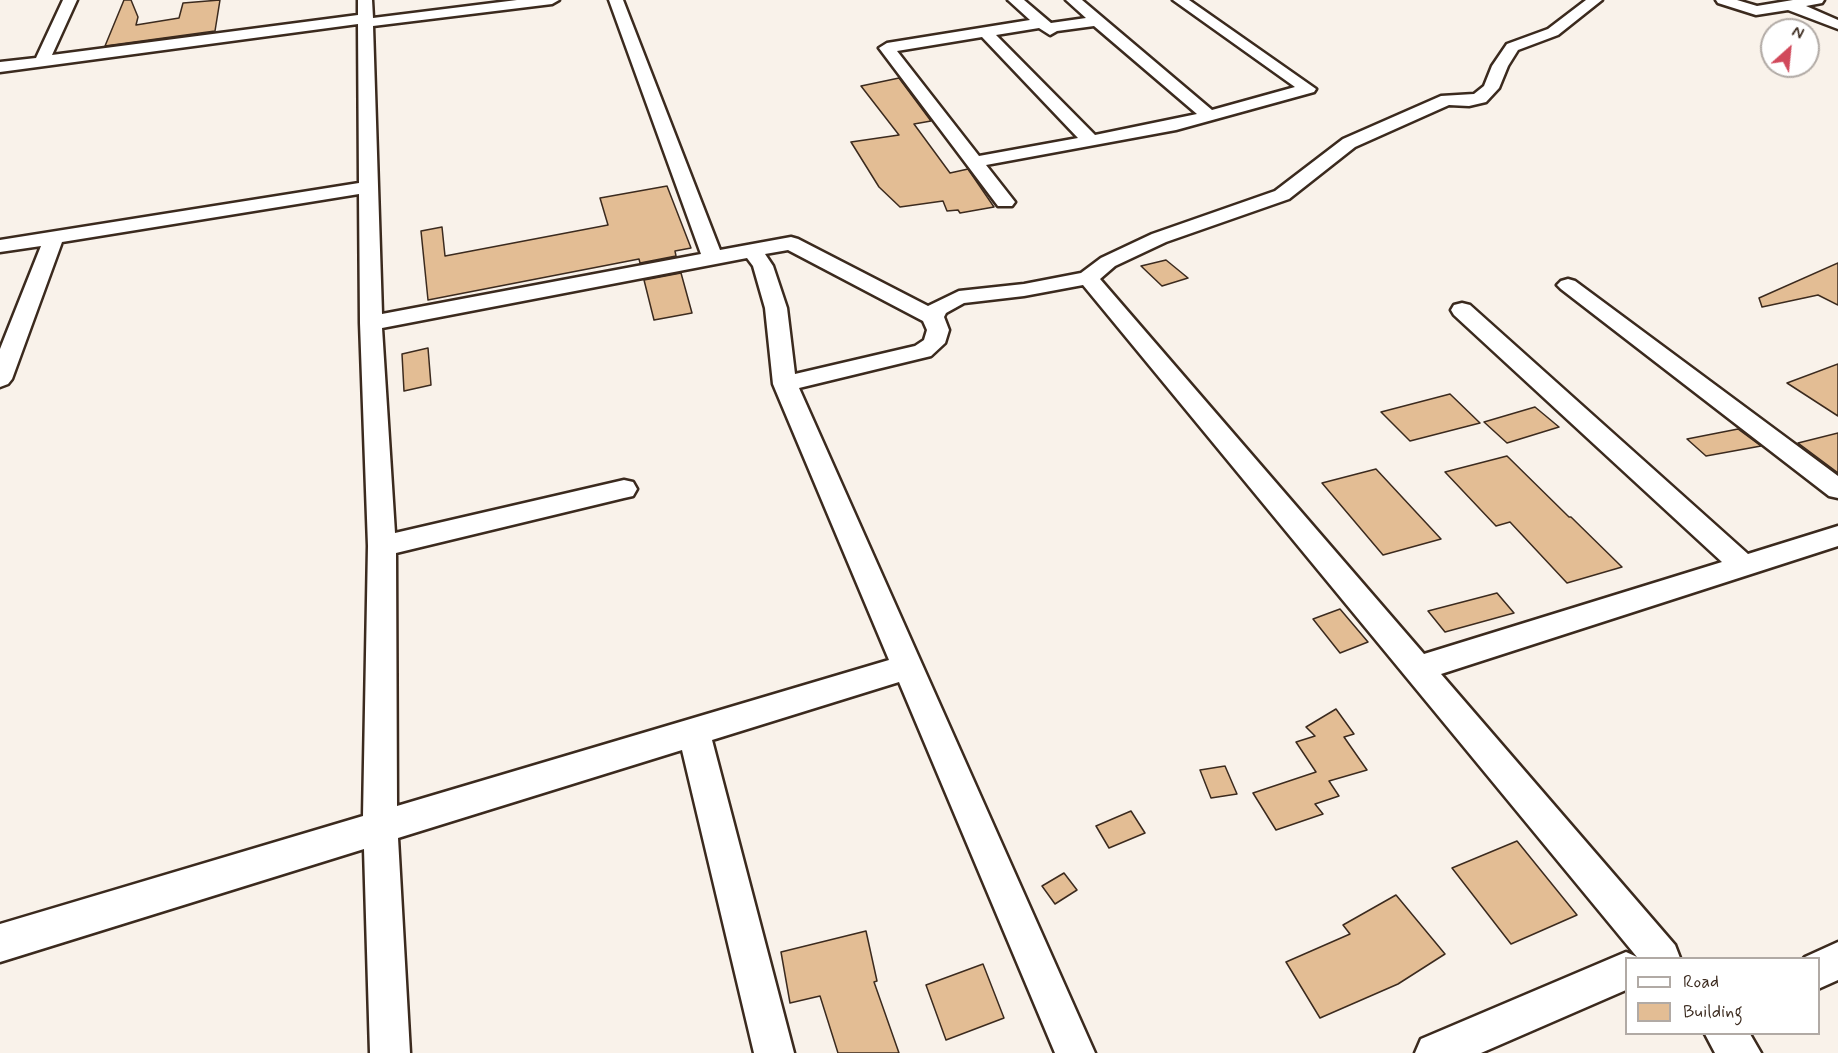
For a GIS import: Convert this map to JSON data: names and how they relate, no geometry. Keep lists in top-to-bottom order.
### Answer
{
  "legend": ["Road", "Building"],
  "north": "top right"
}
